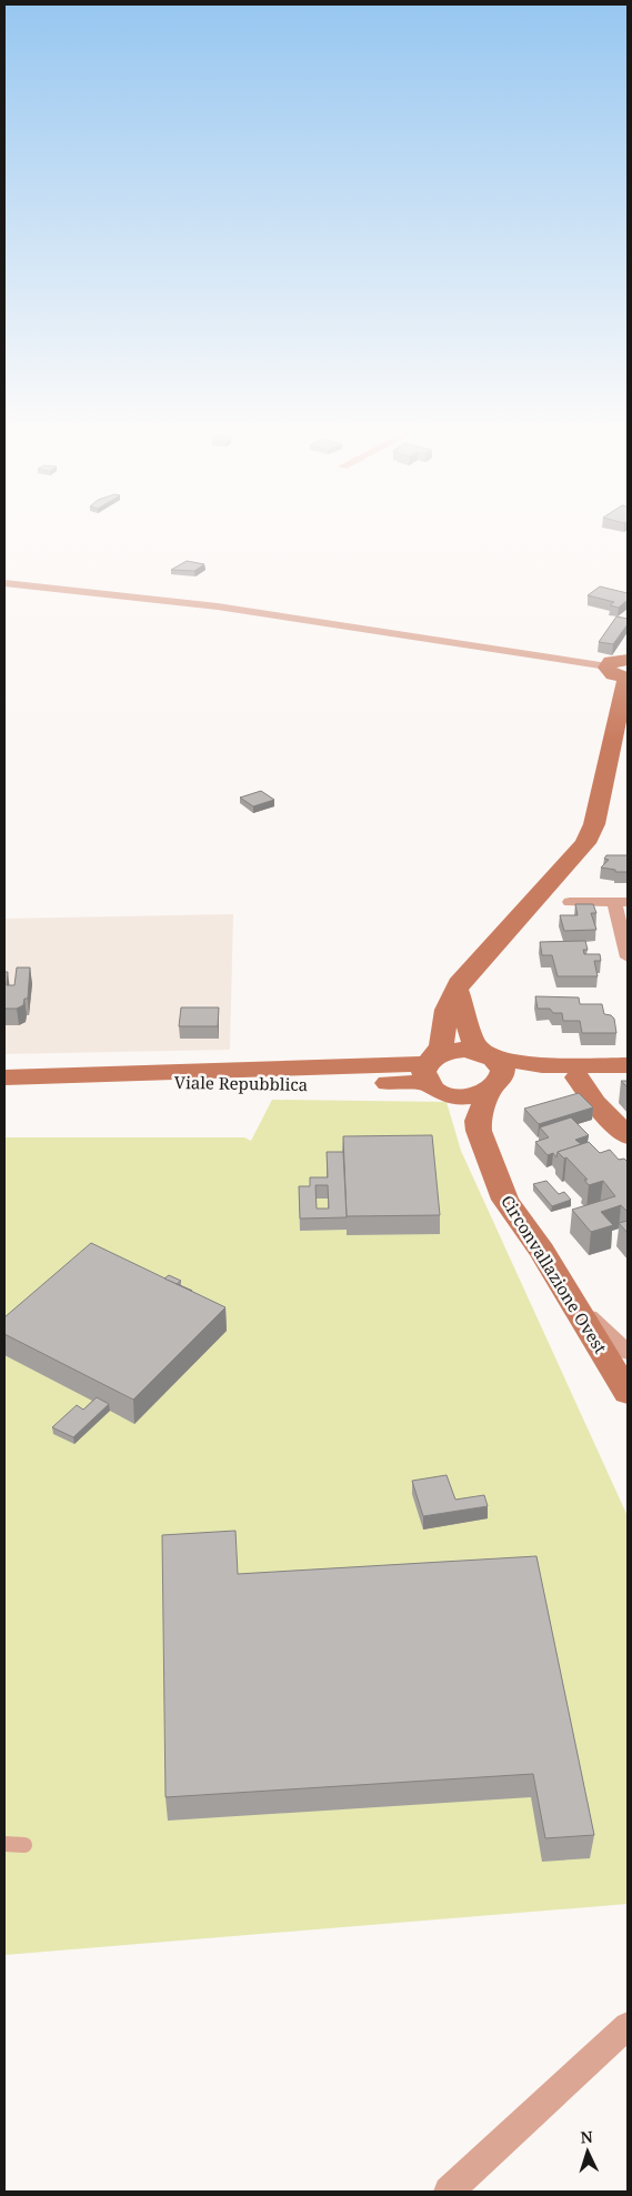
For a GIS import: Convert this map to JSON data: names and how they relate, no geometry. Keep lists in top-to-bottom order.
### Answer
{
  "streets": {
    "street": ["Viale Repubblica", "Circonvallazione Ovest"]
  },
  "north": "top"
}
